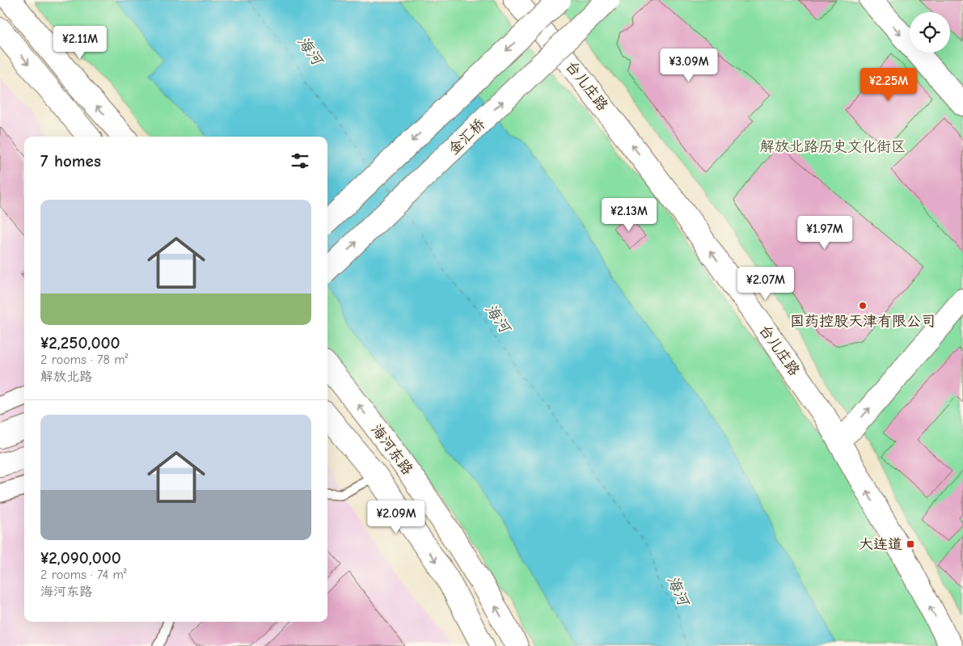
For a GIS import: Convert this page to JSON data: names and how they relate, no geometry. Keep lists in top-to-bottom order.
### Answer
{
  "streets": {
    "main road": ["台儿庄路", "金汇桥", "海河东路"]
  },
  "one_way": ["台儿庄路"],
  "water": ["海河"],
  "parks": ["解放北路历史文化街区"],
  "places": {
    "other": ["国药控股天津有限公司"],
    "transit": ["大连道"]
  },
  "page": {
    "price": [
      "¥2.11M",
      "¥3.09M",
      "¥2.25M",
      "¥2.13M",
      "¥1.97M",
      "¥2.07M",
      "¥2.09M"
    ],
    "heading": "7 homes",
    "list": [
      {
        "name": "¥2,250,000",
        "note": "2 rooms · 78 m² · 解放北路"
      },
      {
        "name": "¥2,090,000",
        "note": "2 rooms · 74 m² · 海河东路"
      }
    ]
  }
}
